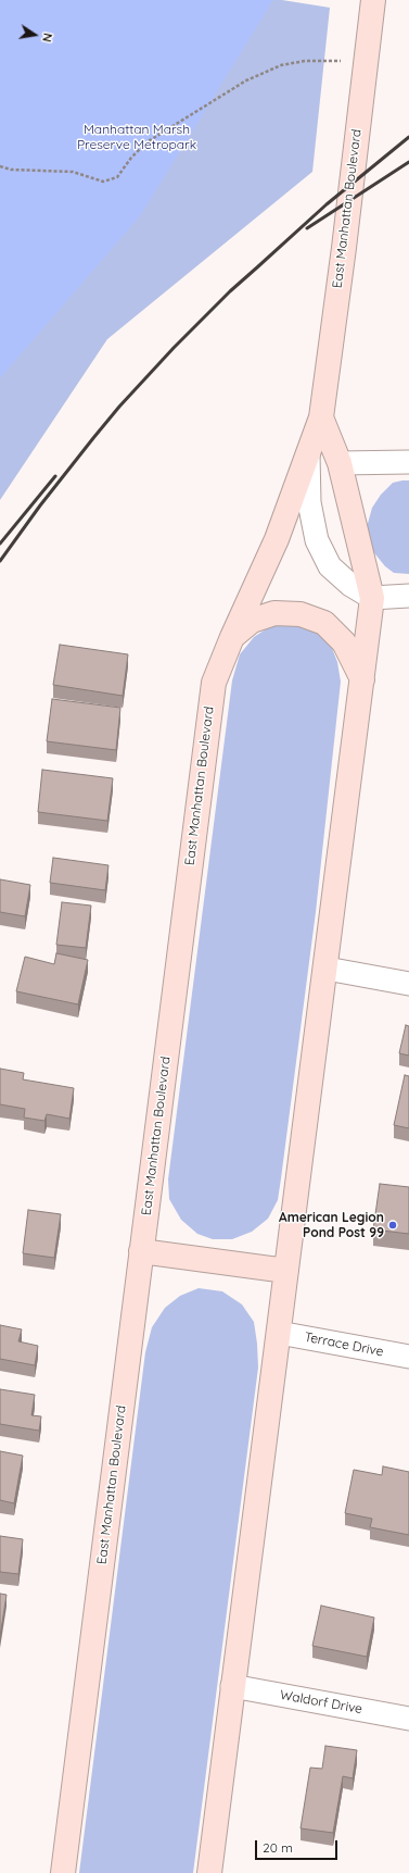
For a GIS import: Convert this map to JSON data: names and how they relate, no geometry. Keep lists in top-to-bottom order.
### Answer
{
  "streets": {
    "street": ["East Manhattan Boulevard", "Terrace Drive", "Waldorf Drive"]
  },
  "crossings": [
    ["East Manhattan Boulevard", "Terrace Drive"],
    ["East Manhattan Boulevard", "Waldorf Drive"]
  ],
  "parks": ["Manhattan Marsh Preserve Metropark"],
  "places": ["American Legion Pond Post 99"],
  "scale_bar": "20 m",
  "north": "right"
}
